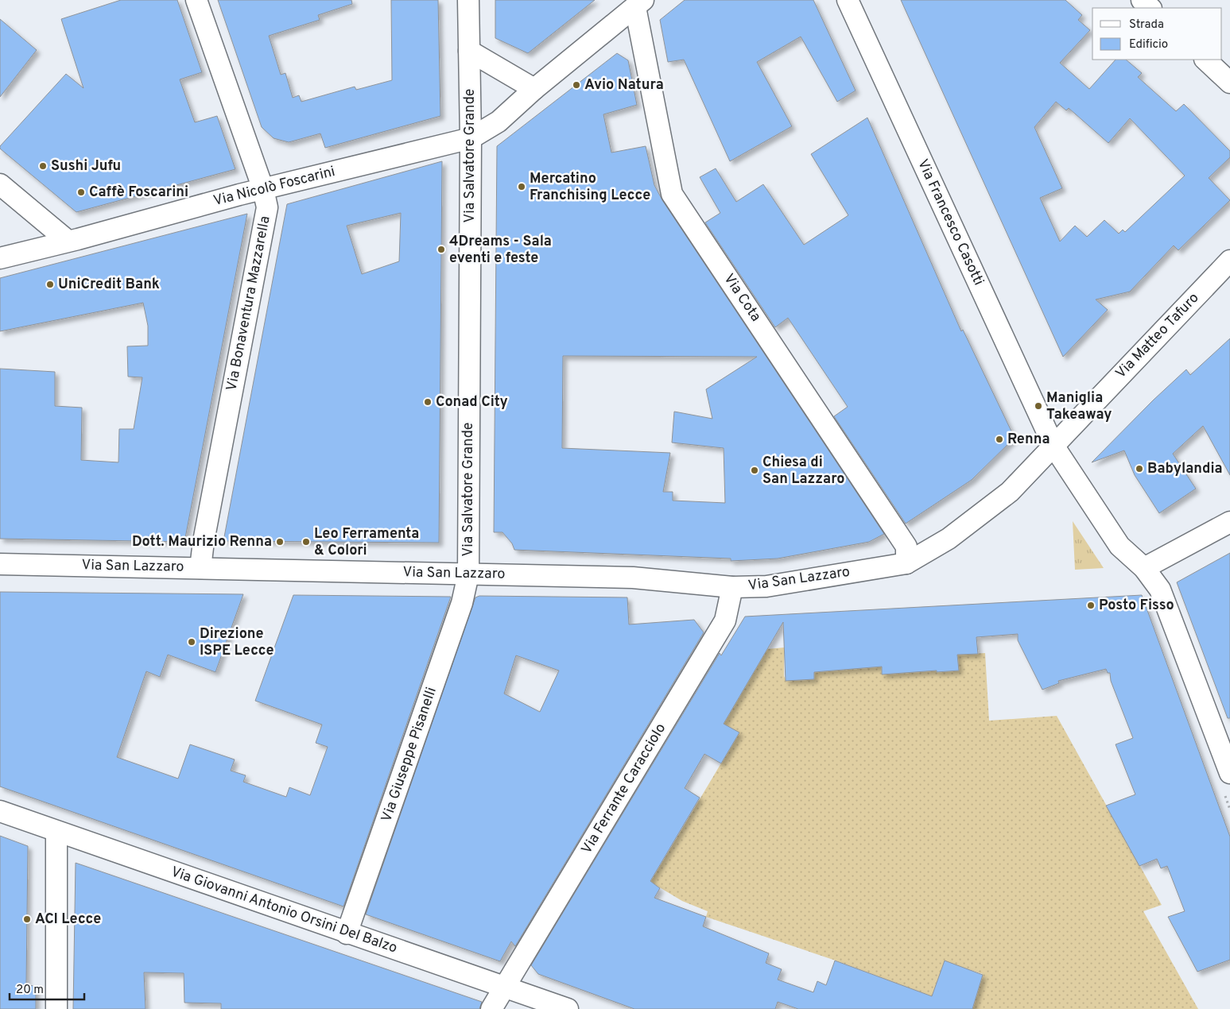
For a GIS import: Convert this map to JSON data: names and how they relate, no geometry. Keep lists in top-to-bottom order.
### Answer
{
  "streets": {
    "street": [
      "Via Salvatore Grande",
      "Via Nicolò Foscarini",
      "Via Francesco Casotti",
      "Via Cota",
      "Via Bonaventura Mazzarella",
      "Via Matteo Tafuro",
      "Via San Lazzaro",
      "Via Giuseppe Pisanelli",
      "Via Ferrante Caracciolo",
      "Via Giovanni Antonio Orsini Del Balzo"
    ]
  },
  "crossings": [
    ["Via Salvatore Grande", "Via Nicolò Foscarini"],
    ["Via Salvatore Grande", "Via San Lazzaro"],
    ["Via Salvatore Grande", "Via Giuseppe Pisanelli"],
    ["Via Nicolò Foscarini", "Via Cota"],
    ["Via Nicolò Foscarini", "Via Bonaventura Mazzarella"],
    ["Via Francesco Casotti", "Via Matteo Tafuro"],
    ["Via Cota", "Via Matteo Tafuro"],
    ["Via Cota", "Via San Lazzaro"],
    ["Via Bonaventura Mazzarella", "Via San Lazzaro"],
    ["Via Matteo Tafuro", "Via San Lazzaro"],
    ["Via San Lazzaro", "Via Giuseppe Pisanelli"],
    ["Via San Lazzaro", "Via Ferrante Caracciolo"],
    ["Via Giuseppe Pisanelli", "Via Giovanni Antonio Orsini Del Balzo"],
    ["Via Ferrante Caracciolo", "Via Giovanni Antonio Orsini Del Balzo"]
  ],
  "places": [
    "Avio Natura",
    "Sushi Jufu",
    "Mercatino Franchising Lecce",
    "Caffè Foscarini",
    "4Dreams - Sala eventi e feste",
    "UniCredit Bank",
    "Conad City",
    "Maniglia Takeaway",
    "Renna",
    "Babylandia",
    "Chiesa di San Lazzaro",
    "Dott. Maurizio Renna",
    "Leo Ferramenta & Colori",
    "Posto Fisso",
    "Direzione ISPE Lecce",
    "ACI Lecce"
  ],
  "legend": ["Strada", "Edificio"],
  "scale_bar": "20 m"
}
